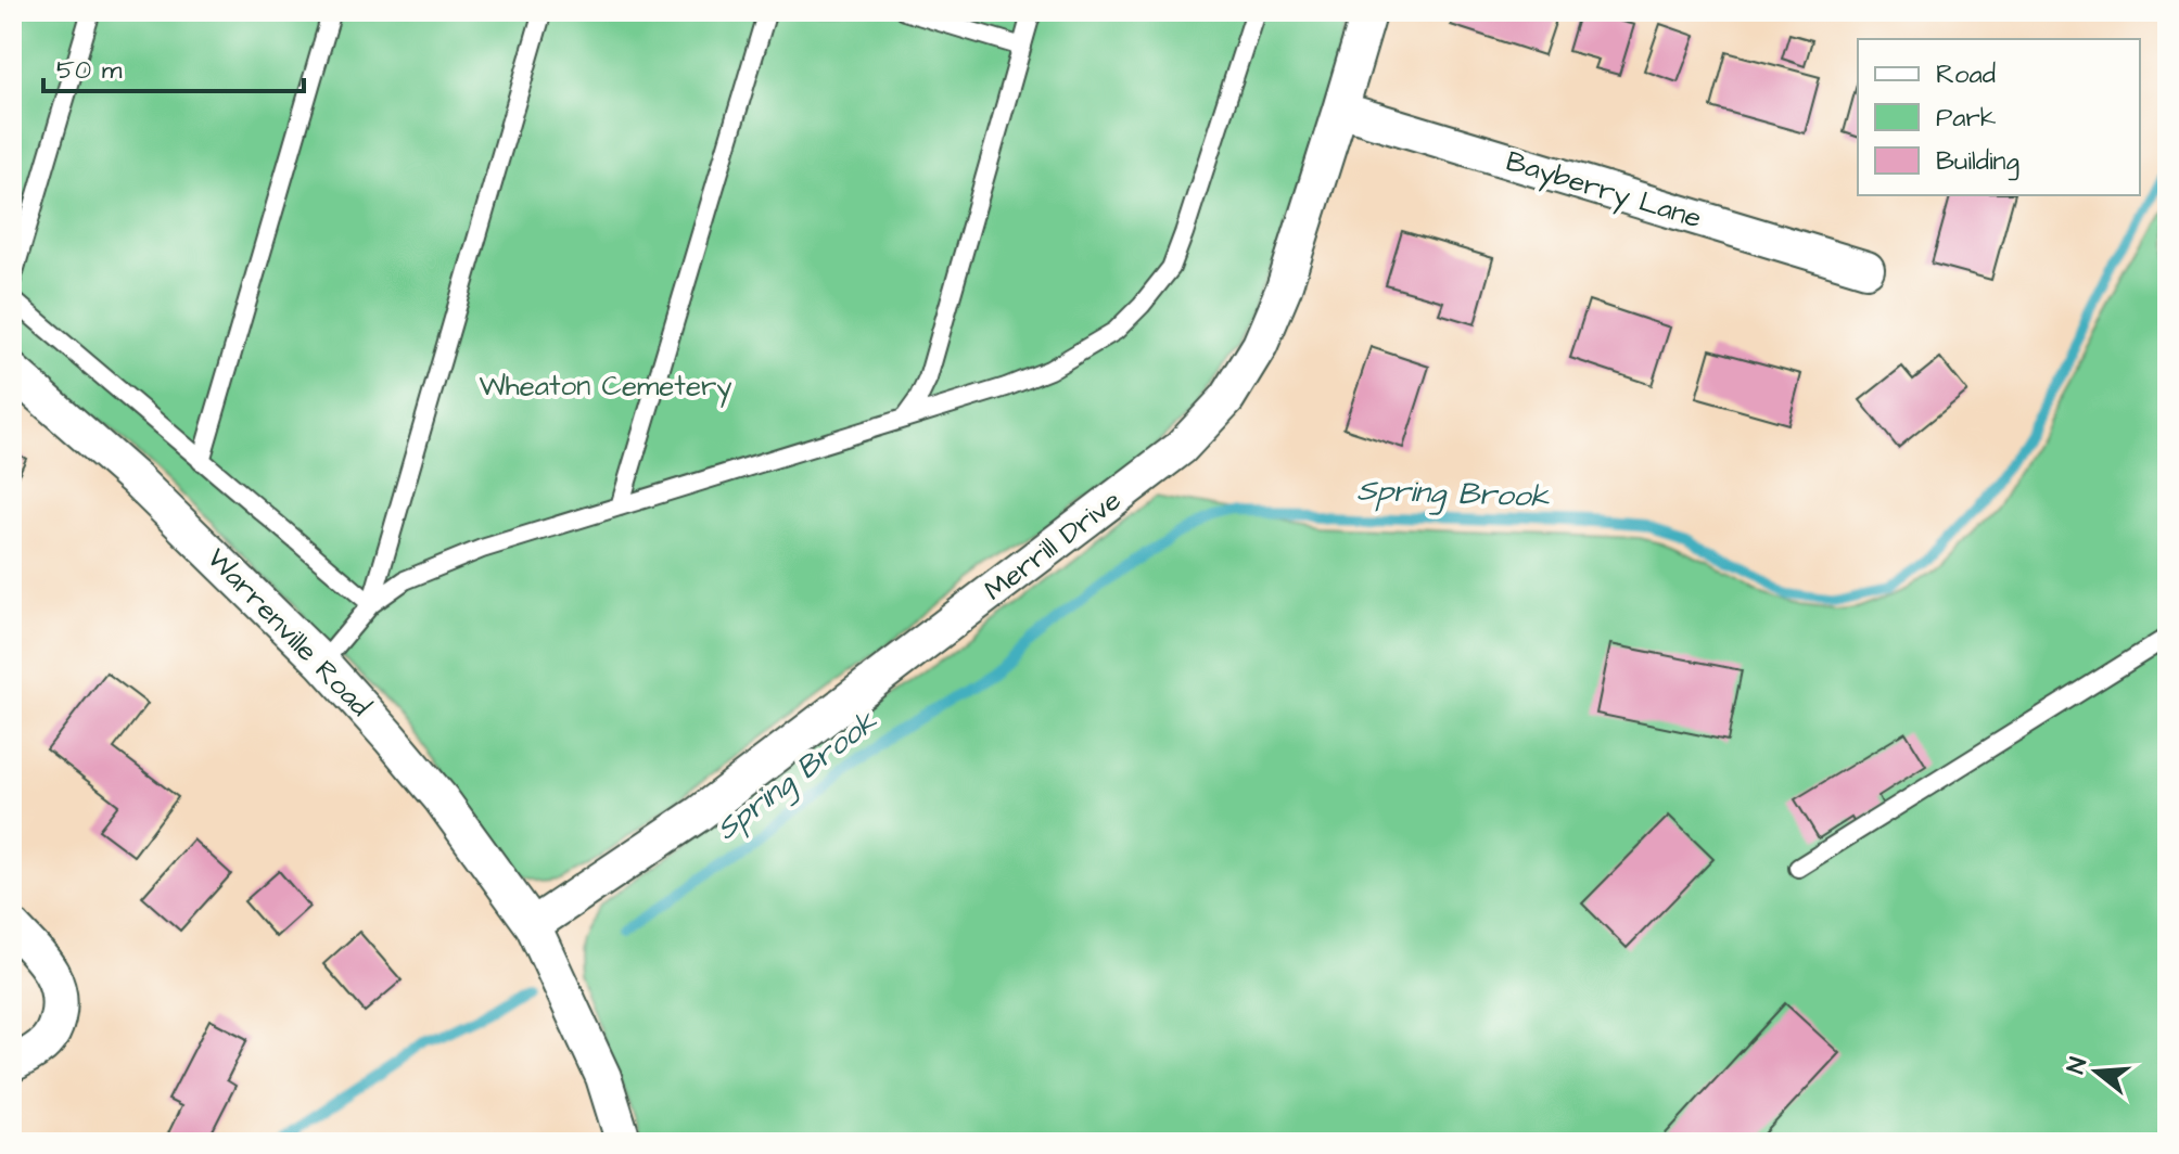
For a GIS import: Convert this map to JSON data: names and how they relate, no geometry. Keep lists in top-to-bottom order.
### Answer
{
  "streets": {
    "street": ["Bayberry Lane", "Merrill Drive", "Warrenville Road"]
  },
  "crossings": [
    ["Bayberry Lane", "Merrill Drive"],
    ["Merrill Drive", "Warrenville Road"]
  ],
  "water": ["Spring Brook"],
  "parks": ["Wheaton Cemetery"],
  "legend": ["Road", "Park", "Building"],
  "scale_bar": "50 m",
  "north": "left"
}
